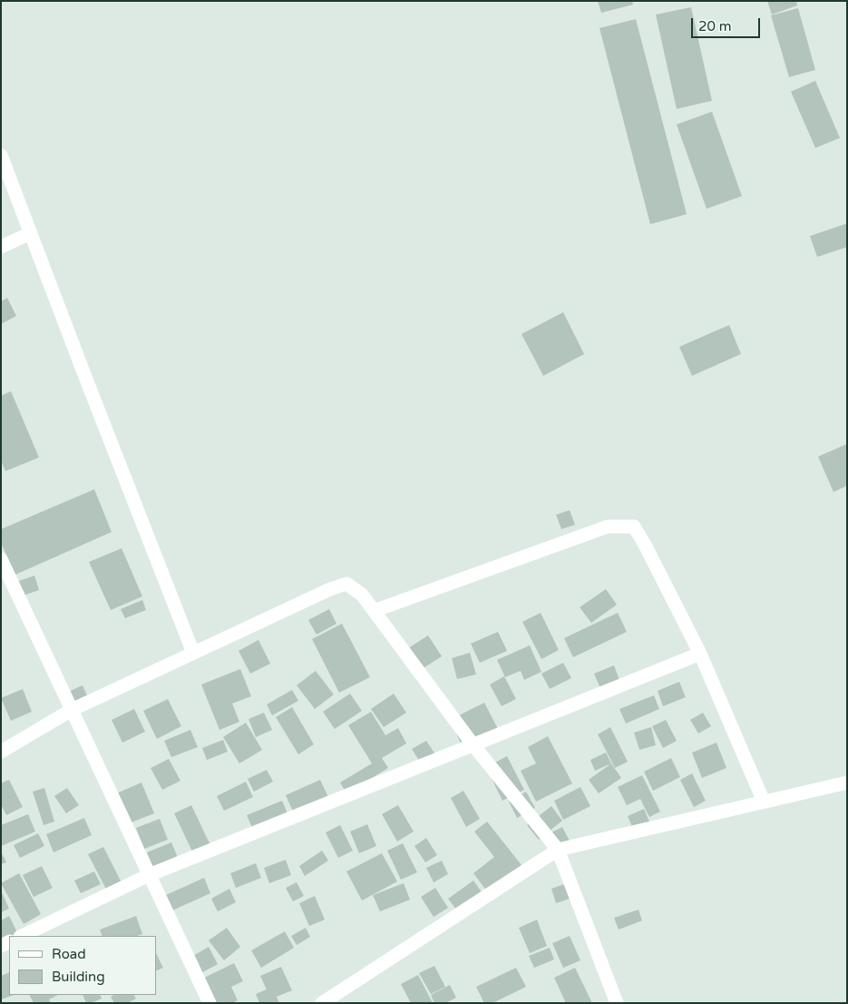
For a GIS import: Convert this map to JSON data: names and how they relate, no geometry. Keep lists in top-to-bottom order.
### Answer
{
  "legend": ["Road", "Building"],
  "scale_bar": "20 m"
}
